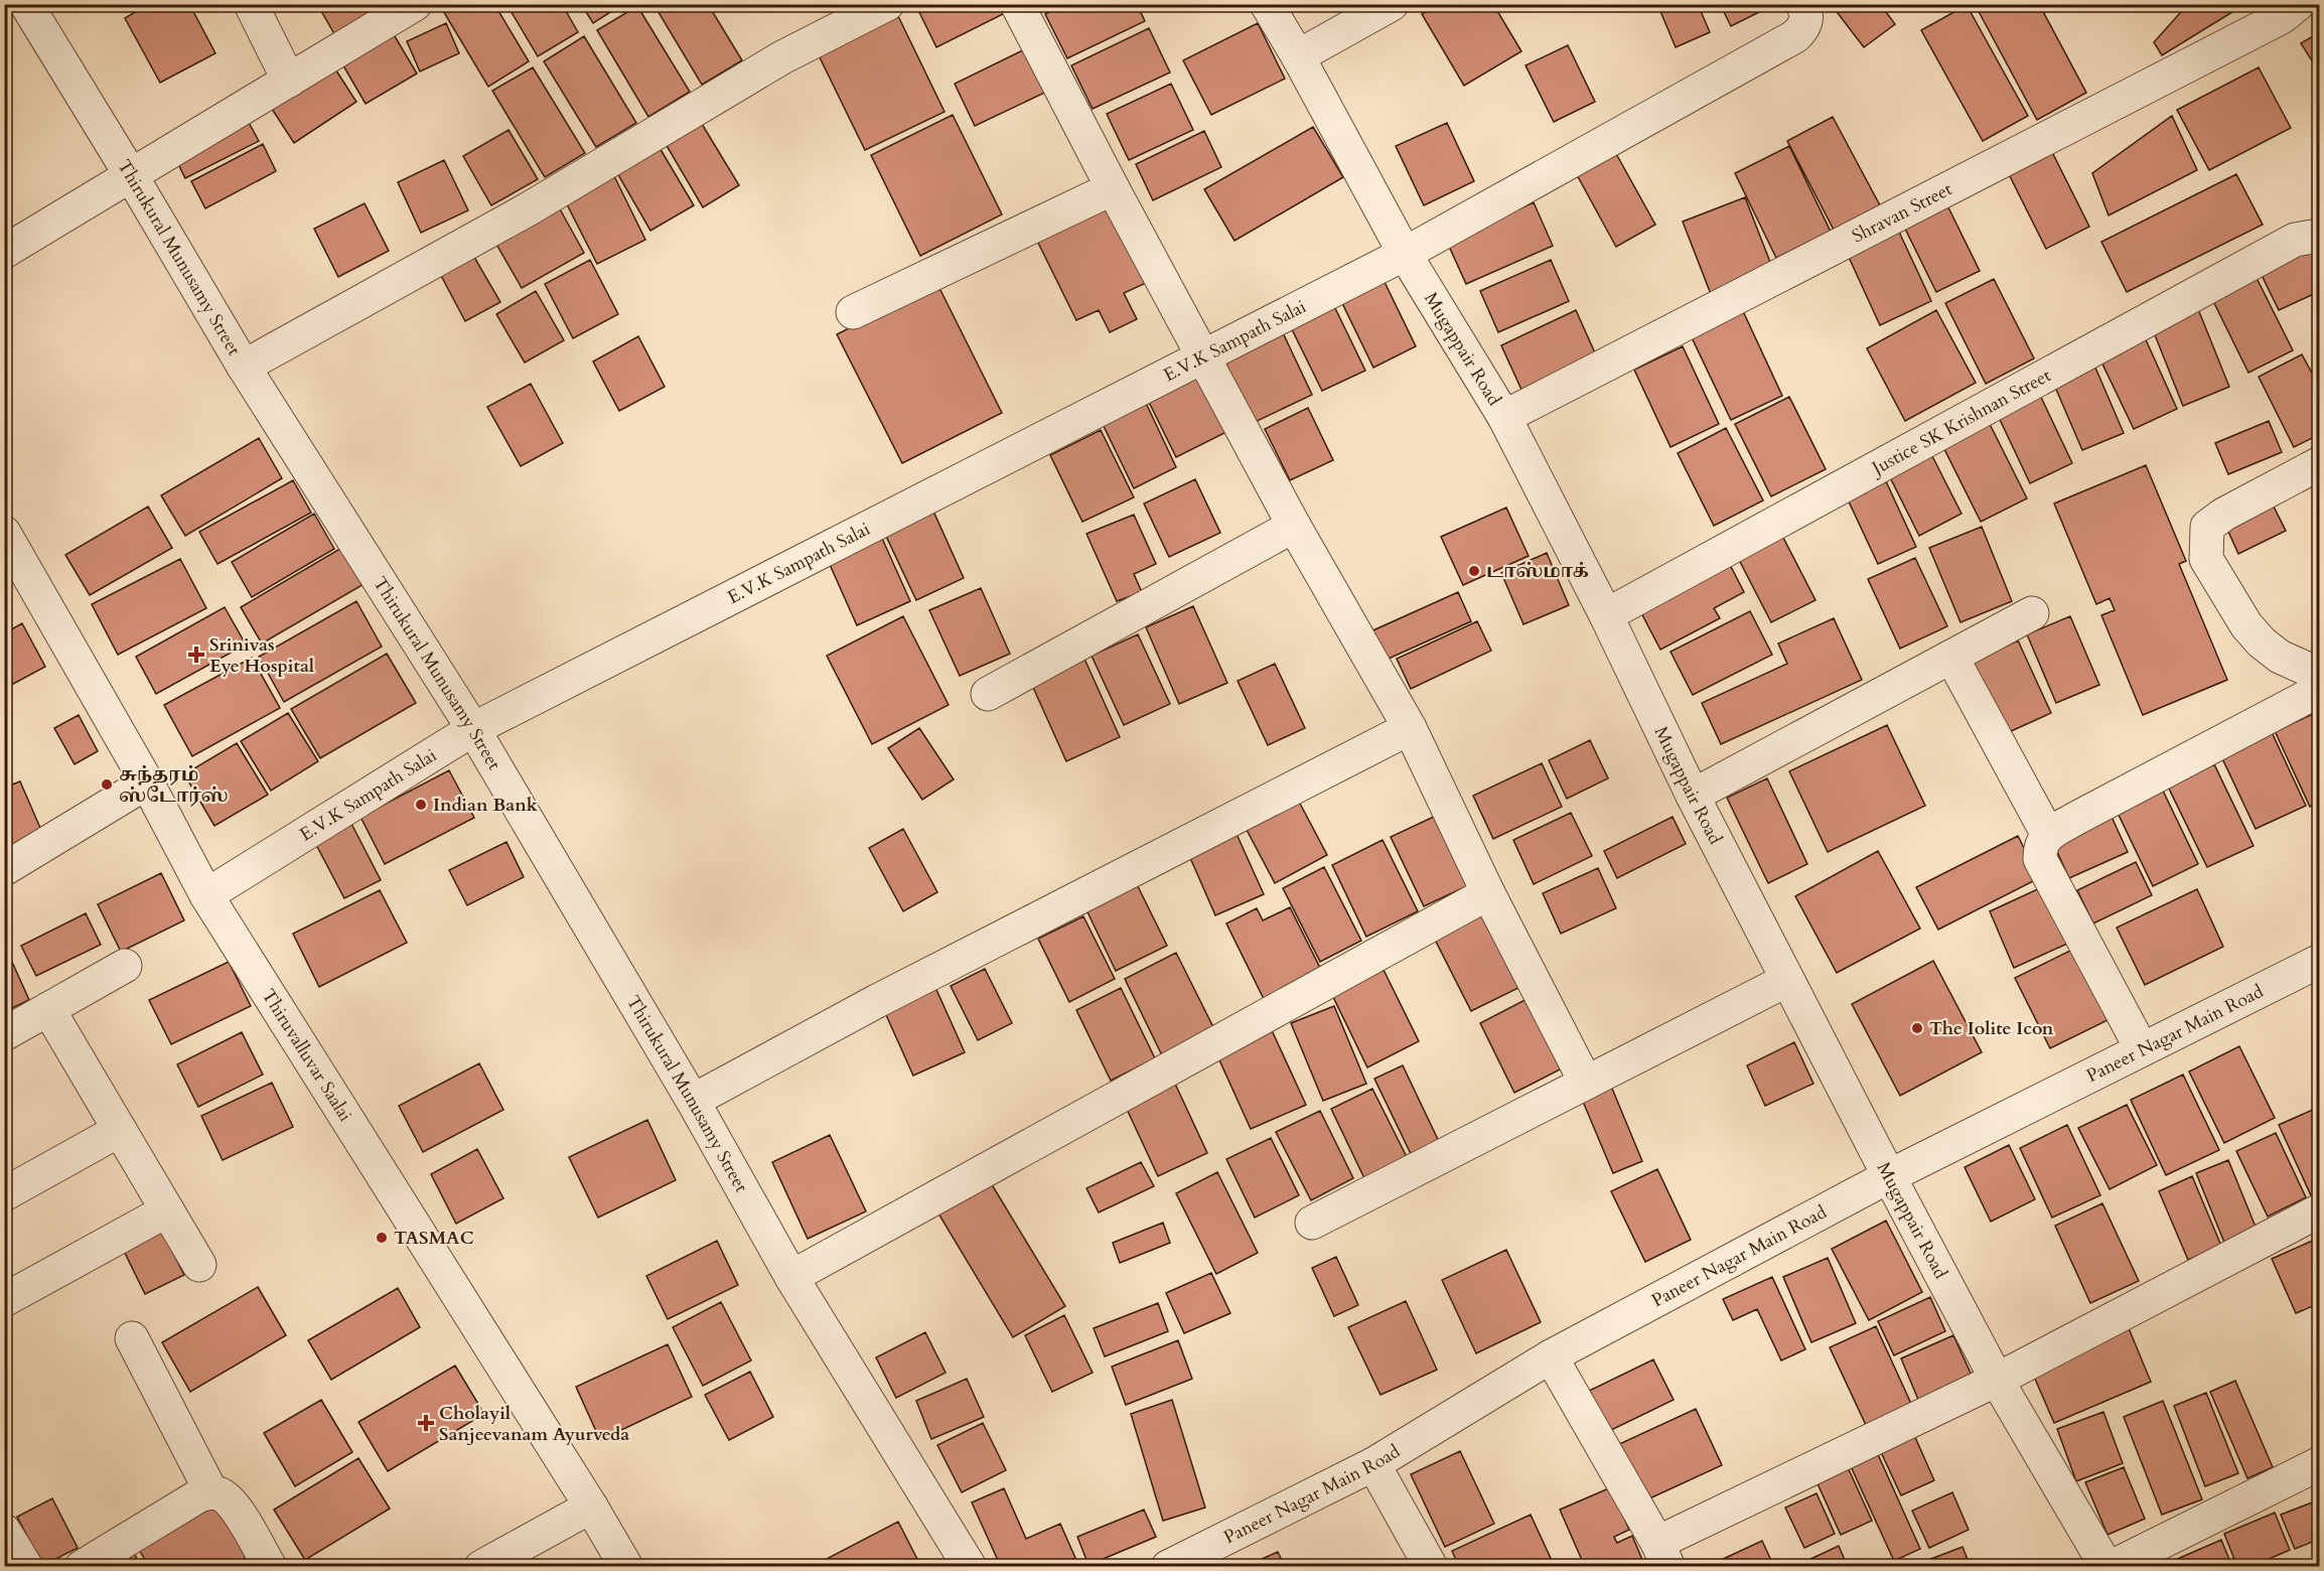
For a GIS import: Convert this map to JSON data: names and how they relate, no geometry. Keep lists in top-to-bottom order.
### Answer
{
  "streets": {
    "street": [
      "Shravan Street",
      "Thirukural Munusamy Street",
      "E.V.K Sampath Salai",
      "Mugappair Road",
      "Justice SK Krishnan Street",
      "Paneer Nagar Main Road",
      "Thiruvalluvar Saalai"
    ]
  },
  "crossings": [
    ["Shravan Street", "Mugappair Road"],
    ["Thirukural Munusamy Street", "E.V.K Sampath Salai"],
    ["E.V.K Sampath Salai", "Mugappair Road"],
    ["E.V.K Sampath Salai", "Thiruvalluvar Saalai"],
    ["Mugappair Road", "Justice SK Krishnan Street"],
    ["Mugappair Road", "Paneer Nagar Main Road"]
  ],
  "places": {
    "other": [
      "டாஸ்மாக்",
      "சுந்தரம் ஸ்டோர்ஸ்",
      "Indian Bank",
      "The Iolite Icon",
      "TASMAC"
    ],
    "health": ["Srinivas Eye Hospital", "Cholayil Sanjeevanam Ayurveda"]
  }
}
